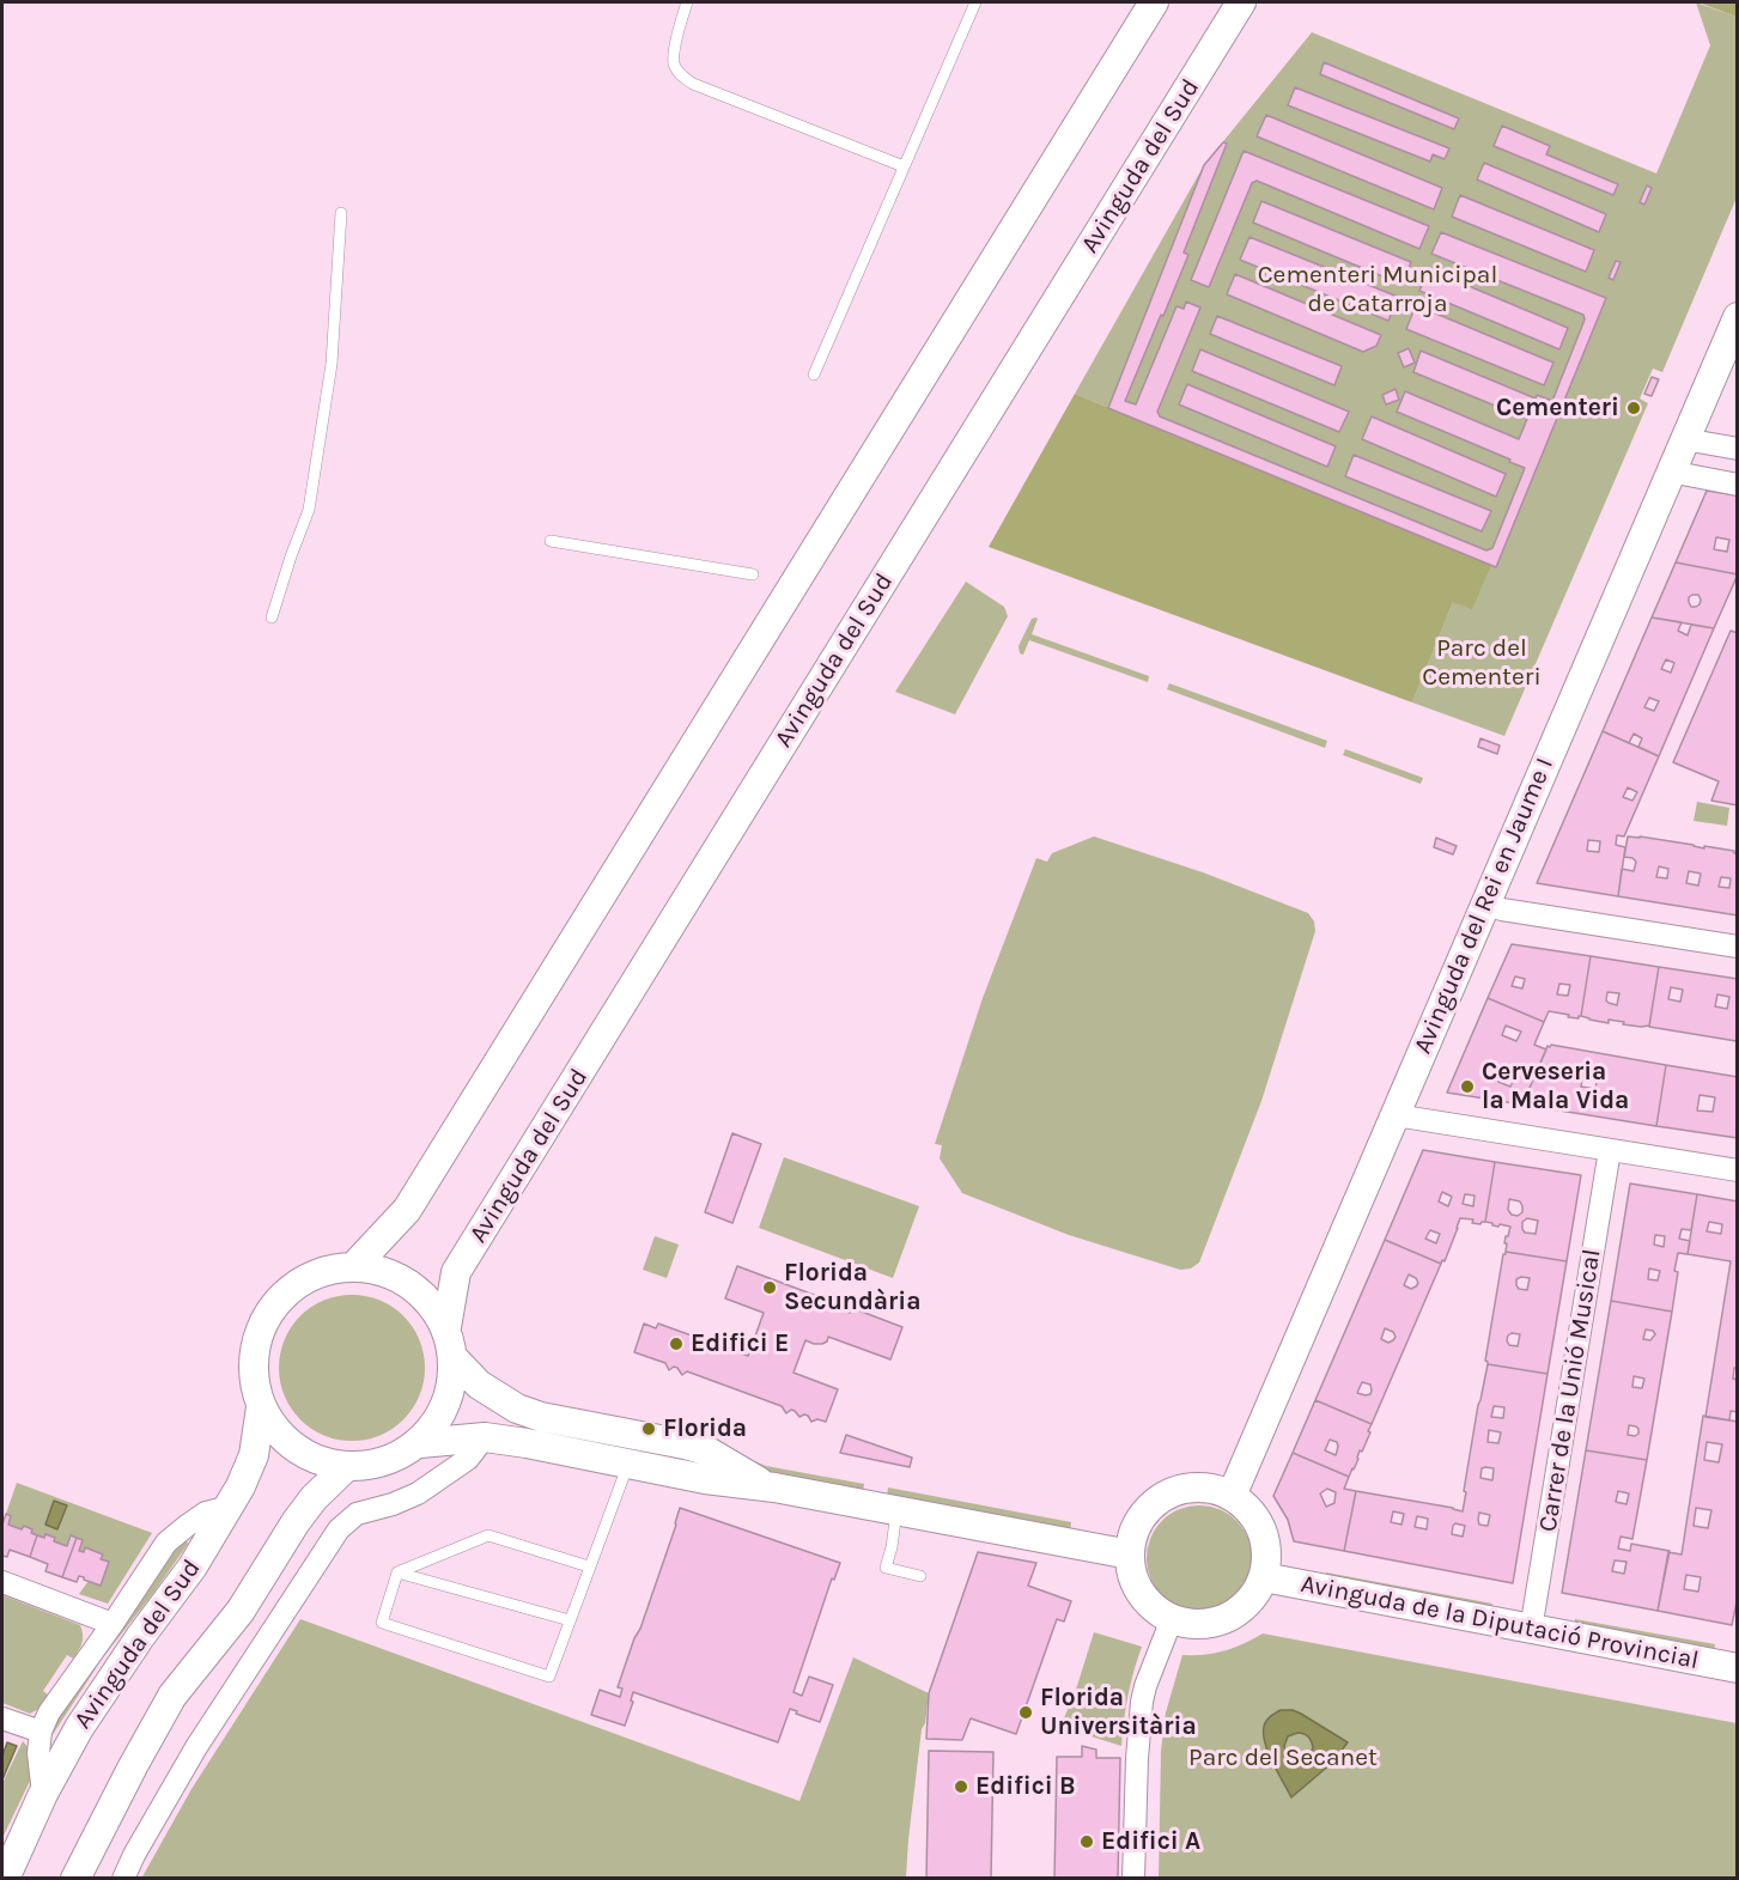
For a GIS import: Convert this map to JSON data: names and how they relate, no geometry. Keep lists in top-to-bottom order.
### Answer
{
  "streets": {
    "main road": ["Avinguda del Sud", "Avinguda del Rei en Jaume I", "Avinguda de la Diputació Provincial"],
    "street": ["Carrer de la Unió Musical"]
  },
  "crossings": [
    ["Avinguda del Rei en Jaume I", "Avinguda de la Diputació Provincial"],
    ["Carrer de la Unió Musical", "Avinguda de la Diputació Provincial"]
  ],
  "parks": ["Cementeri Municipal de Catarroja", "Parc del Cementeri", "Parc del Secanet"],
  "places": [
    "Cementeri",
    "Cerveseria la Mala Vida",
    "Florida Secundària",
    "Edifici E",
    "Florida",
    "Florida Universitària",
    "Edifici B",
    "Edifici A"
  ]
}
